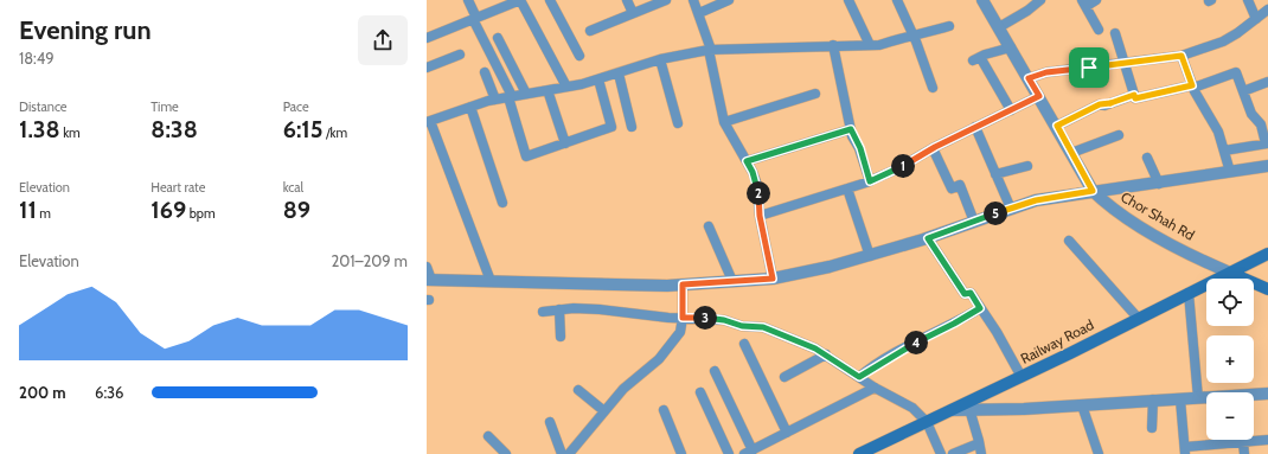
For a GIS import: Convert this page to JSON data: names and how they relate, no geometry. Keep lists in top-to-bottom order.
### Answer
{
  "streets": {
    "main road": ["Railway Road"],
    "street": ["Chor Shah Rd"]
  },
  "crossings": [
    ["Chor Shah Rd", "Railway Road"]
  ],
  "page": {
    "heading": ["Evening run", "18:49"],
    "stats": [
      ["Distance", "1.38 km"],
      ["Time", "8:38"],
      ["Pace", "6:15 /km"],
      ["Elevation", "11 m"],
      ["Heart rate", "169 bpm"],
      ["kcal", "89"]
    ],
    "pins": [
      "1",
      "2",
      "5",
      "3",
      "4"
    ],
    "chart": ["Elevation", "201–209 m"],
    "map_buttons": ["+", "−"],
    "list": [
      {
        "name": "200 m",
        "note": "6:36"
      }
    ]
  }
}
